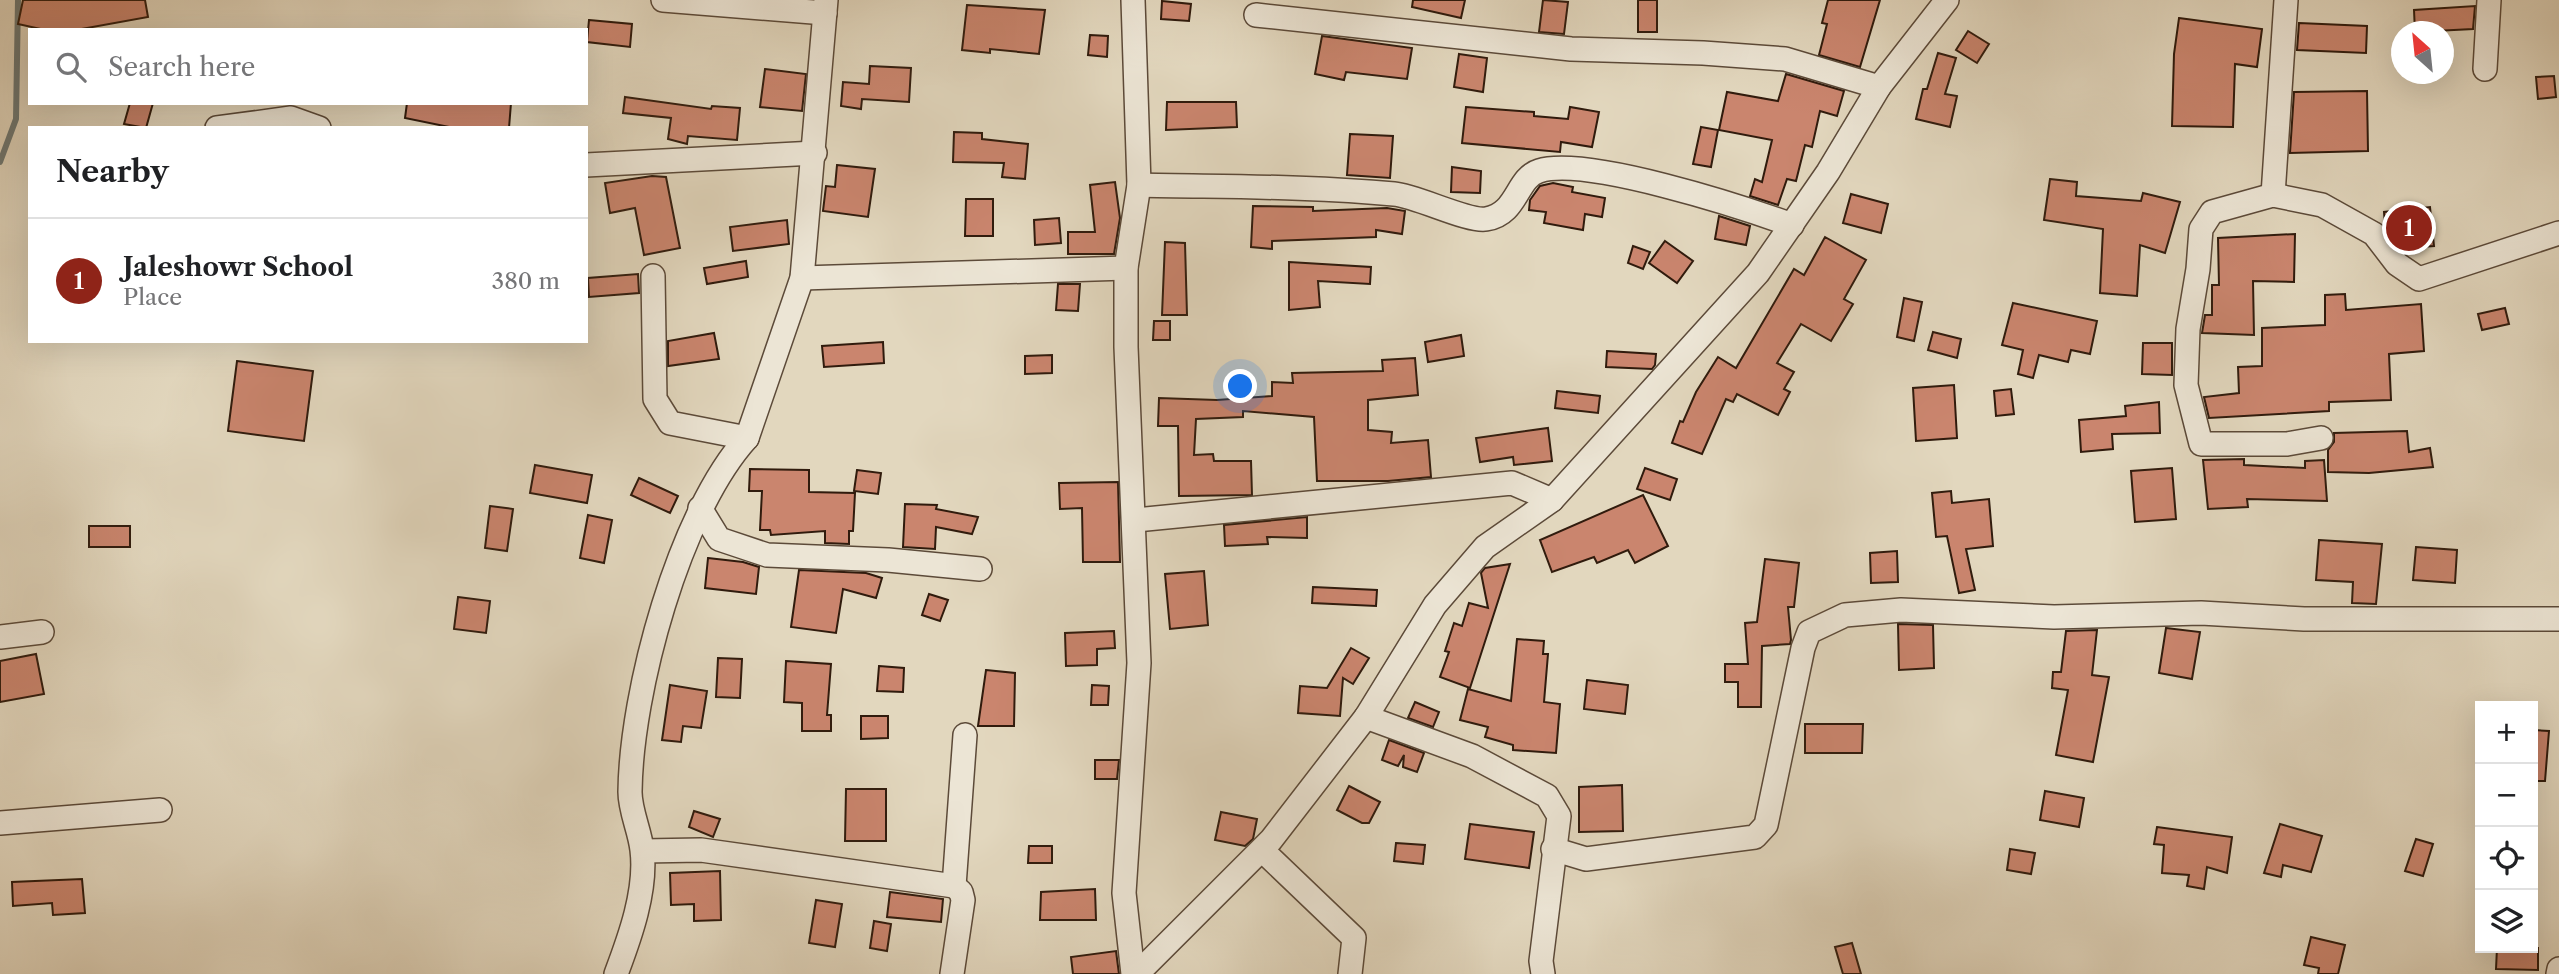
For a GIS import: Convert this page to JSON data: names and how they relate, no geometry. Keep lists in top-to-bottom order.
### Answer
{
  "north": "top left",
  "page": {
    "search": "Search here",
    "heading": "Nearby",
    "pins": "1",
    "list": [
      {
        "mark": "1",
        "name": "Jaleshowr School",
        "note": "Place",
        "value": "380 m"
      }
    ],
    "map_buttons": ["+", "−"]
  }
}
